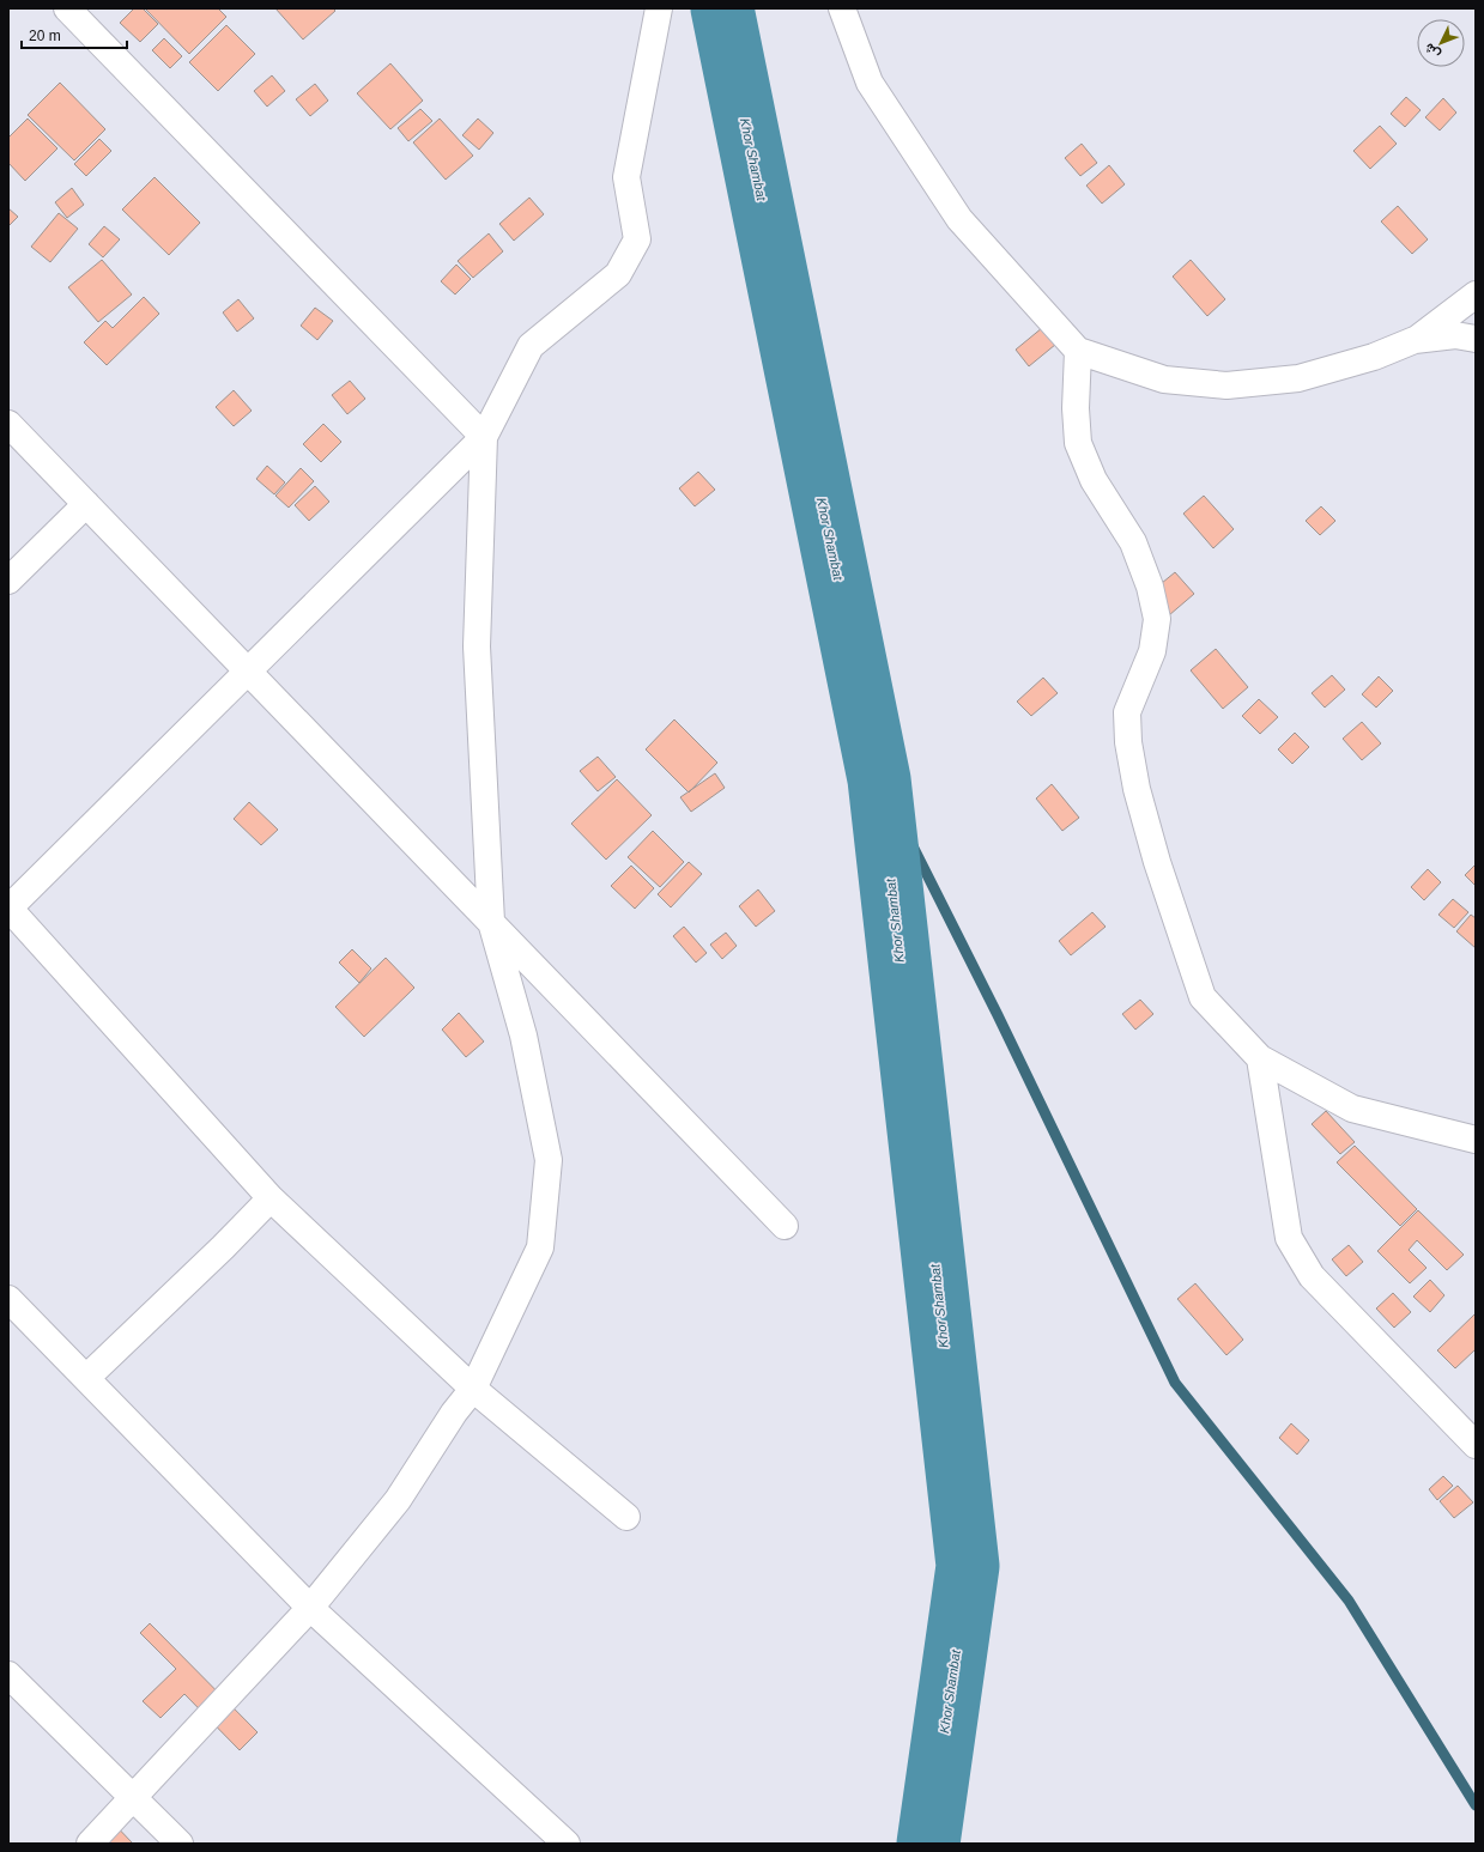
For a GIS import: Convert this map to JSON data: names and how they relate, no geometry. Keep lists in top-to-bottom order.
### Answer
{
  "water": ["Khor Shambat"],
  "scale_bar": "20 m",
  "north": "bottom left"
}
